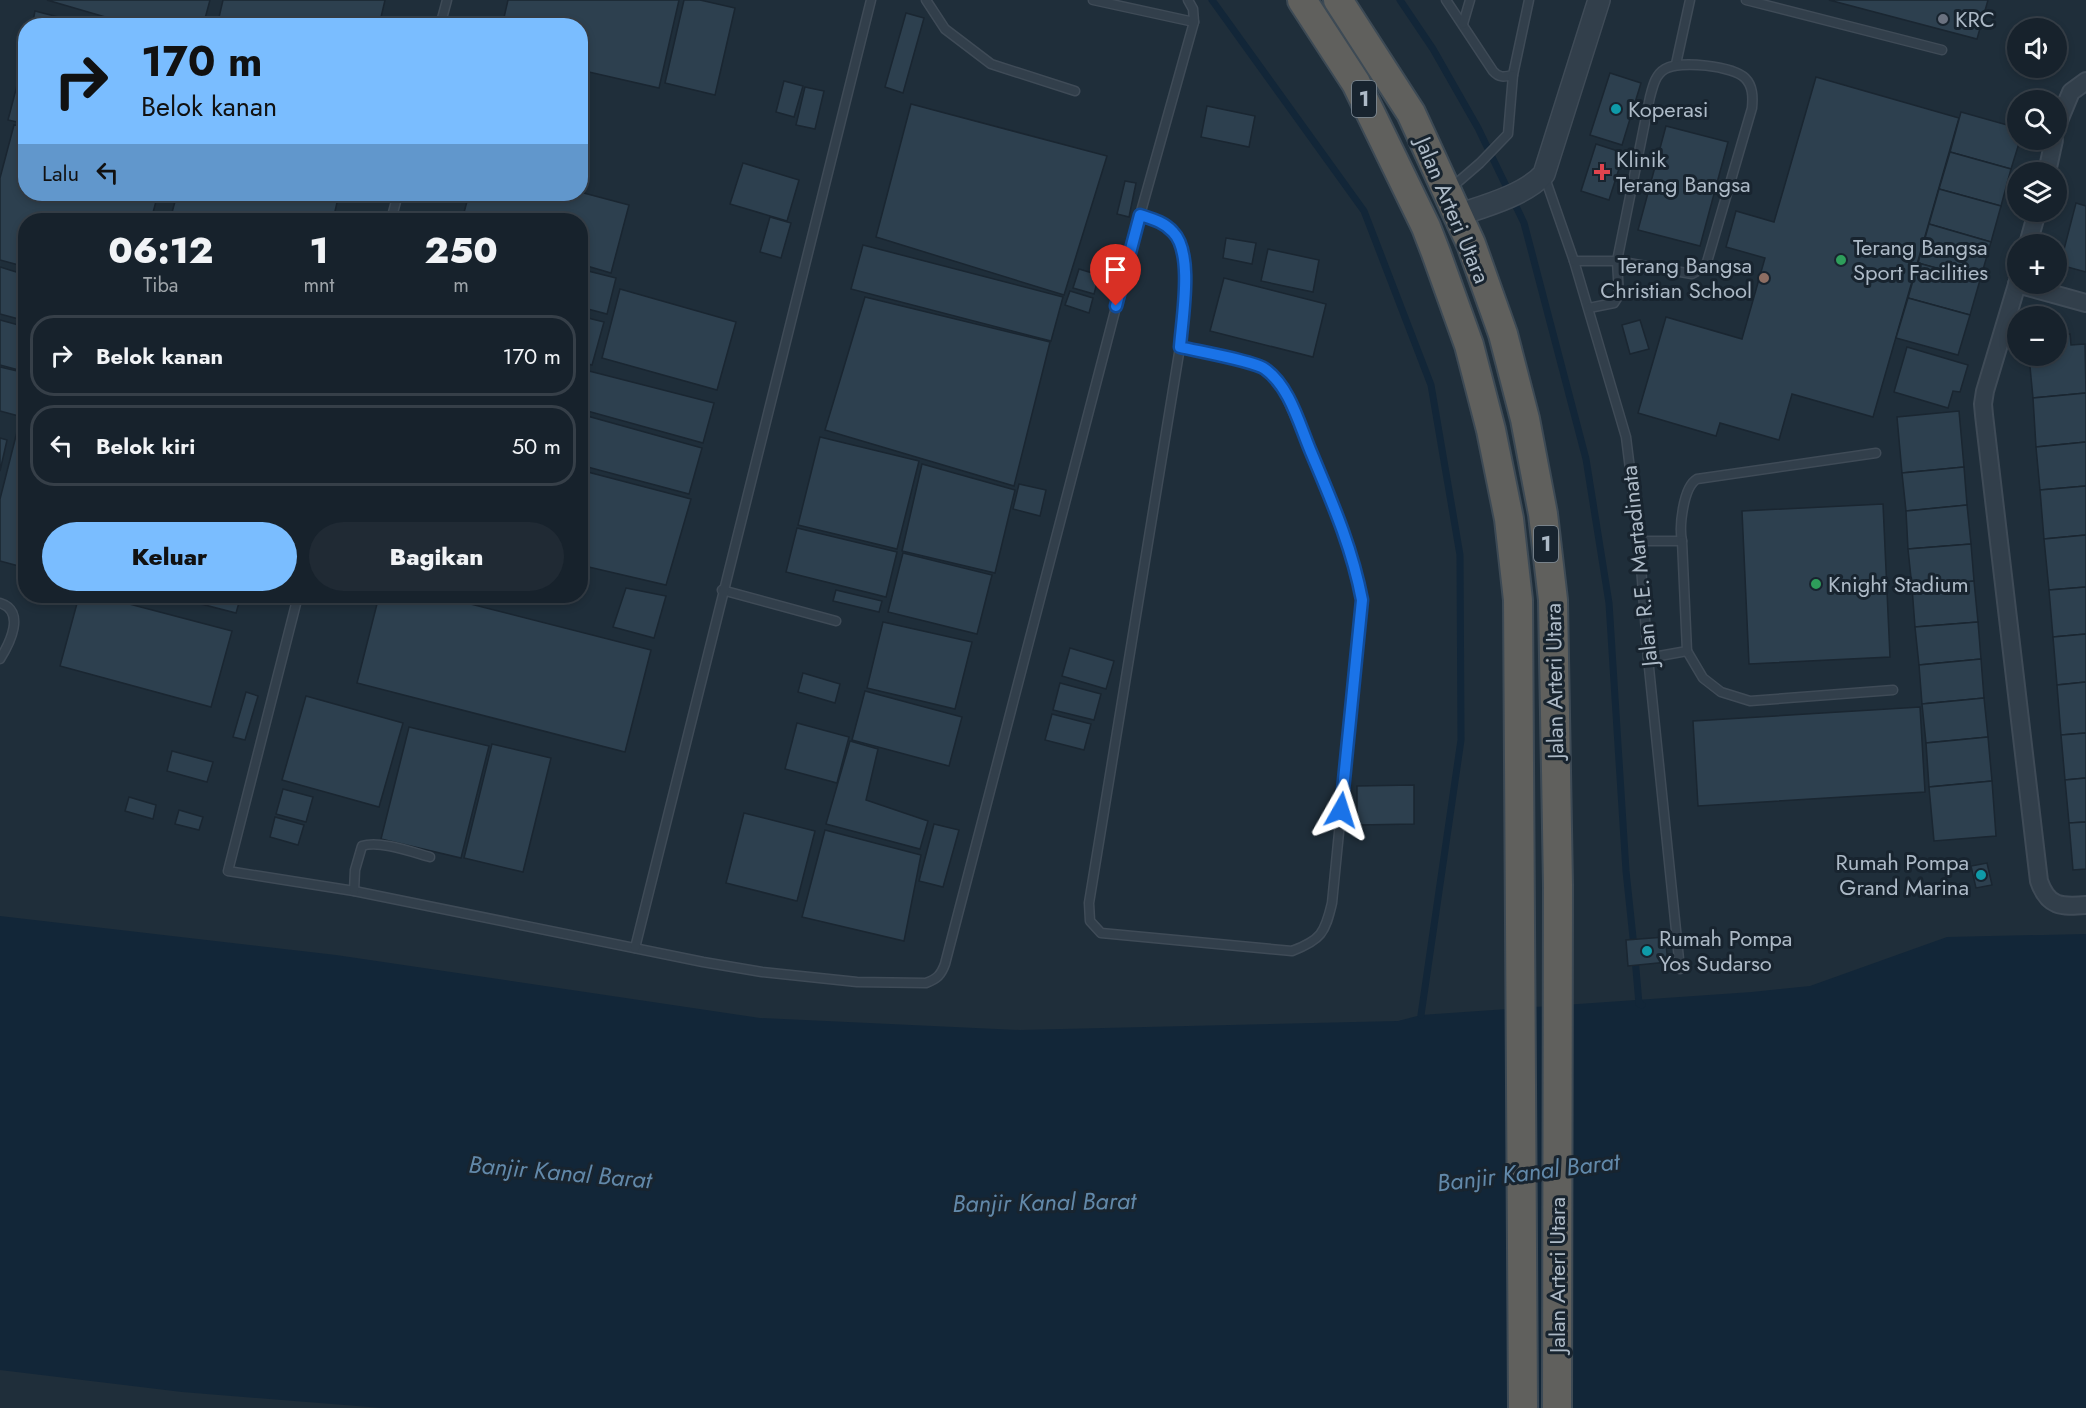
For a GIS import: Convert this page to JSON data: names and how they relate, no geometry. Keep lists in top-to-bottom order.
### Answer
{
  "streets": {
    "highway": ["1", "Jalan Arteri Utara"],
    "lane": ["Jalan R.E. Martadinata"]
  },
  "water": ["Banjir Kanal Barat"],
  "places": {
    "other": [
      "KRC",
      "Koperasi",
      "Terang Bangsa Sport Facilities",
      "Terang Bangsa Christian School",
      "Knight Stadium",
      "Rumah Pompa Grand Marina",
      "Rumah Pompa Yos Sudarso"
    ],
    "health": ["Klinik Terang Bangsa"]
  },
  "page": {
    "map_buttons": ["+", "−"],
    "turn": ["170 m", "Belok kanan"],
    "then": "Lalu",
    "eta": [
      "06:12",
      "Tiba",
      "1",
      "mnt",
      "250",
      "m"
    ],
    "list": [
      {
        "name": "Belok kanan",
        "value": "170 m"
      },
      {
        "name": "Belok kiri",
        "value": "50 m"
      }
    ],
    "buttons": ["Keluar", "Bagikan"]
  }
}
